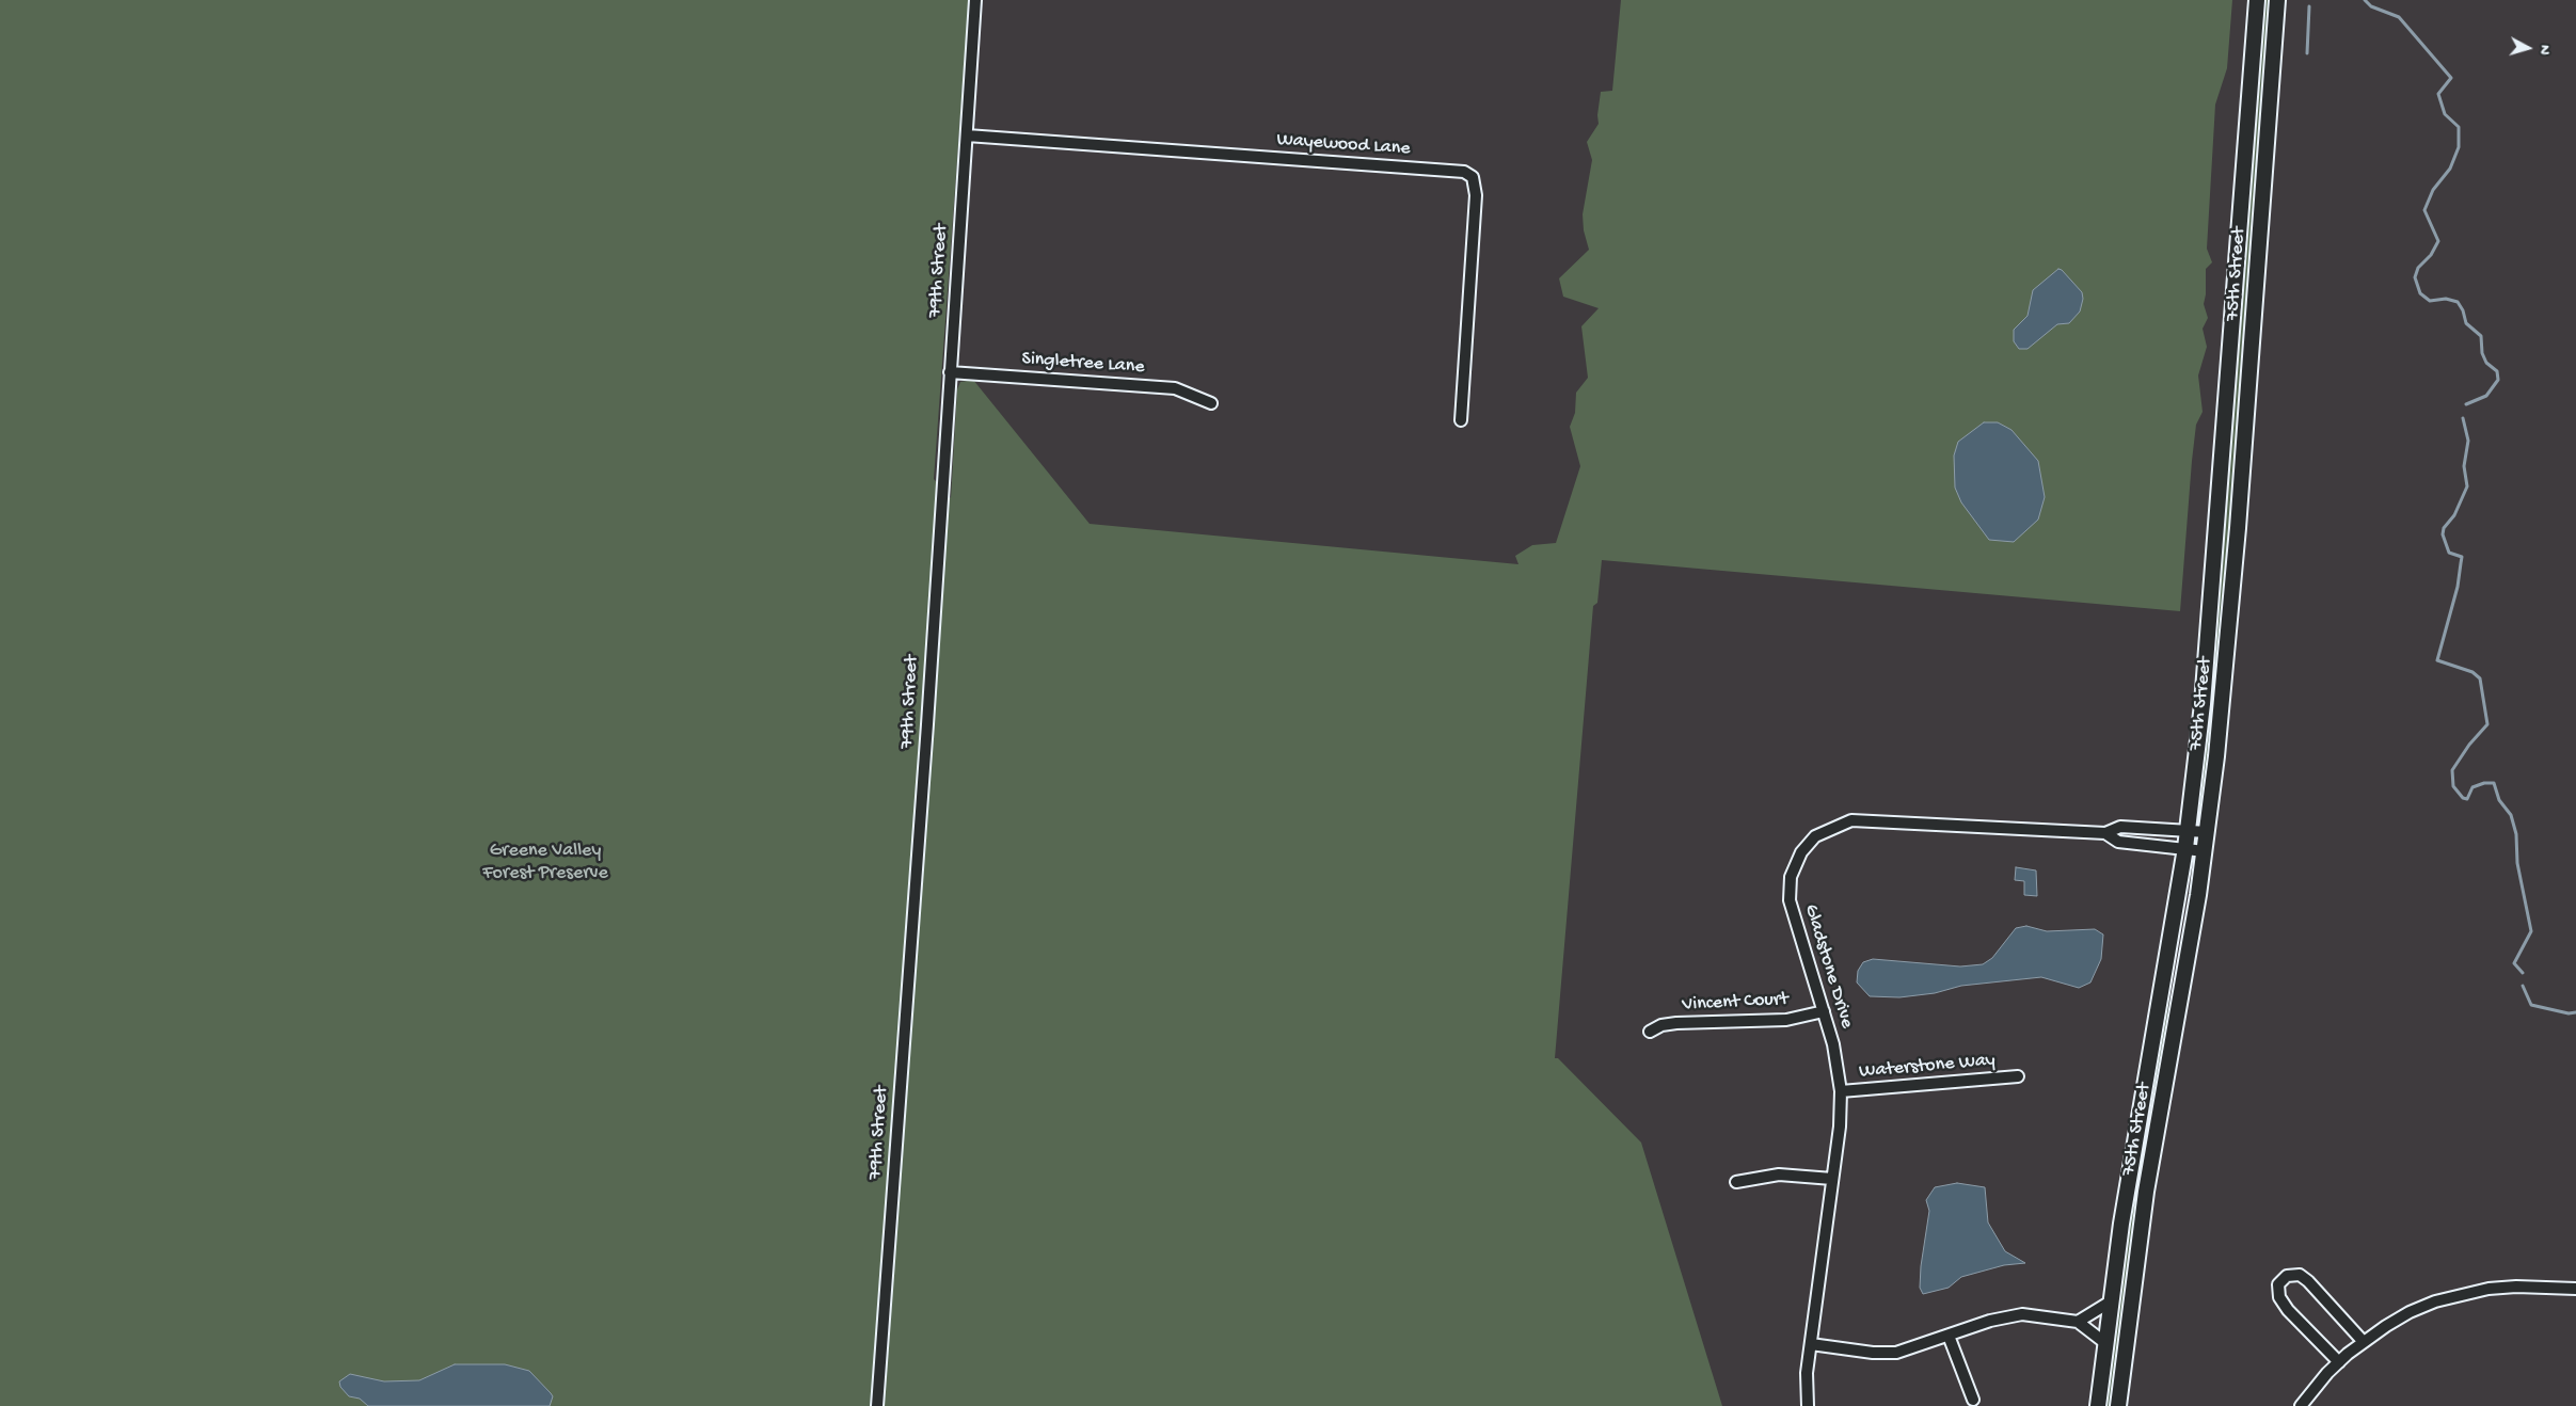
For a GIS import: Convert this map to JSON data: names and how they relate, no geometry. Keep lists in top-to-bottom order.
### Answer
{
  "streets": {
    "main road": ["75th Street"],
    "street": [
      "Wayewood Lane",
      "79th Street",
      "Singletree Lane",
      "Gladstone Drive",
      "Vincent Court",
      "Waterstone Way"
    ]
  },
  "crossings": [
    ["Wayewood Lane", "79th Street"],
    ["79th Street", "Singletree Lane"],
    ["75th Street", "Gladstone Drive"],
    ["Gladstone Drive", "Vincent Court"],
    ["Gladstone Drive", "Waterstone Way"]
  ],
  "parks": ["Greene Valley Forest Preserve"],
  "north": "right"
}
